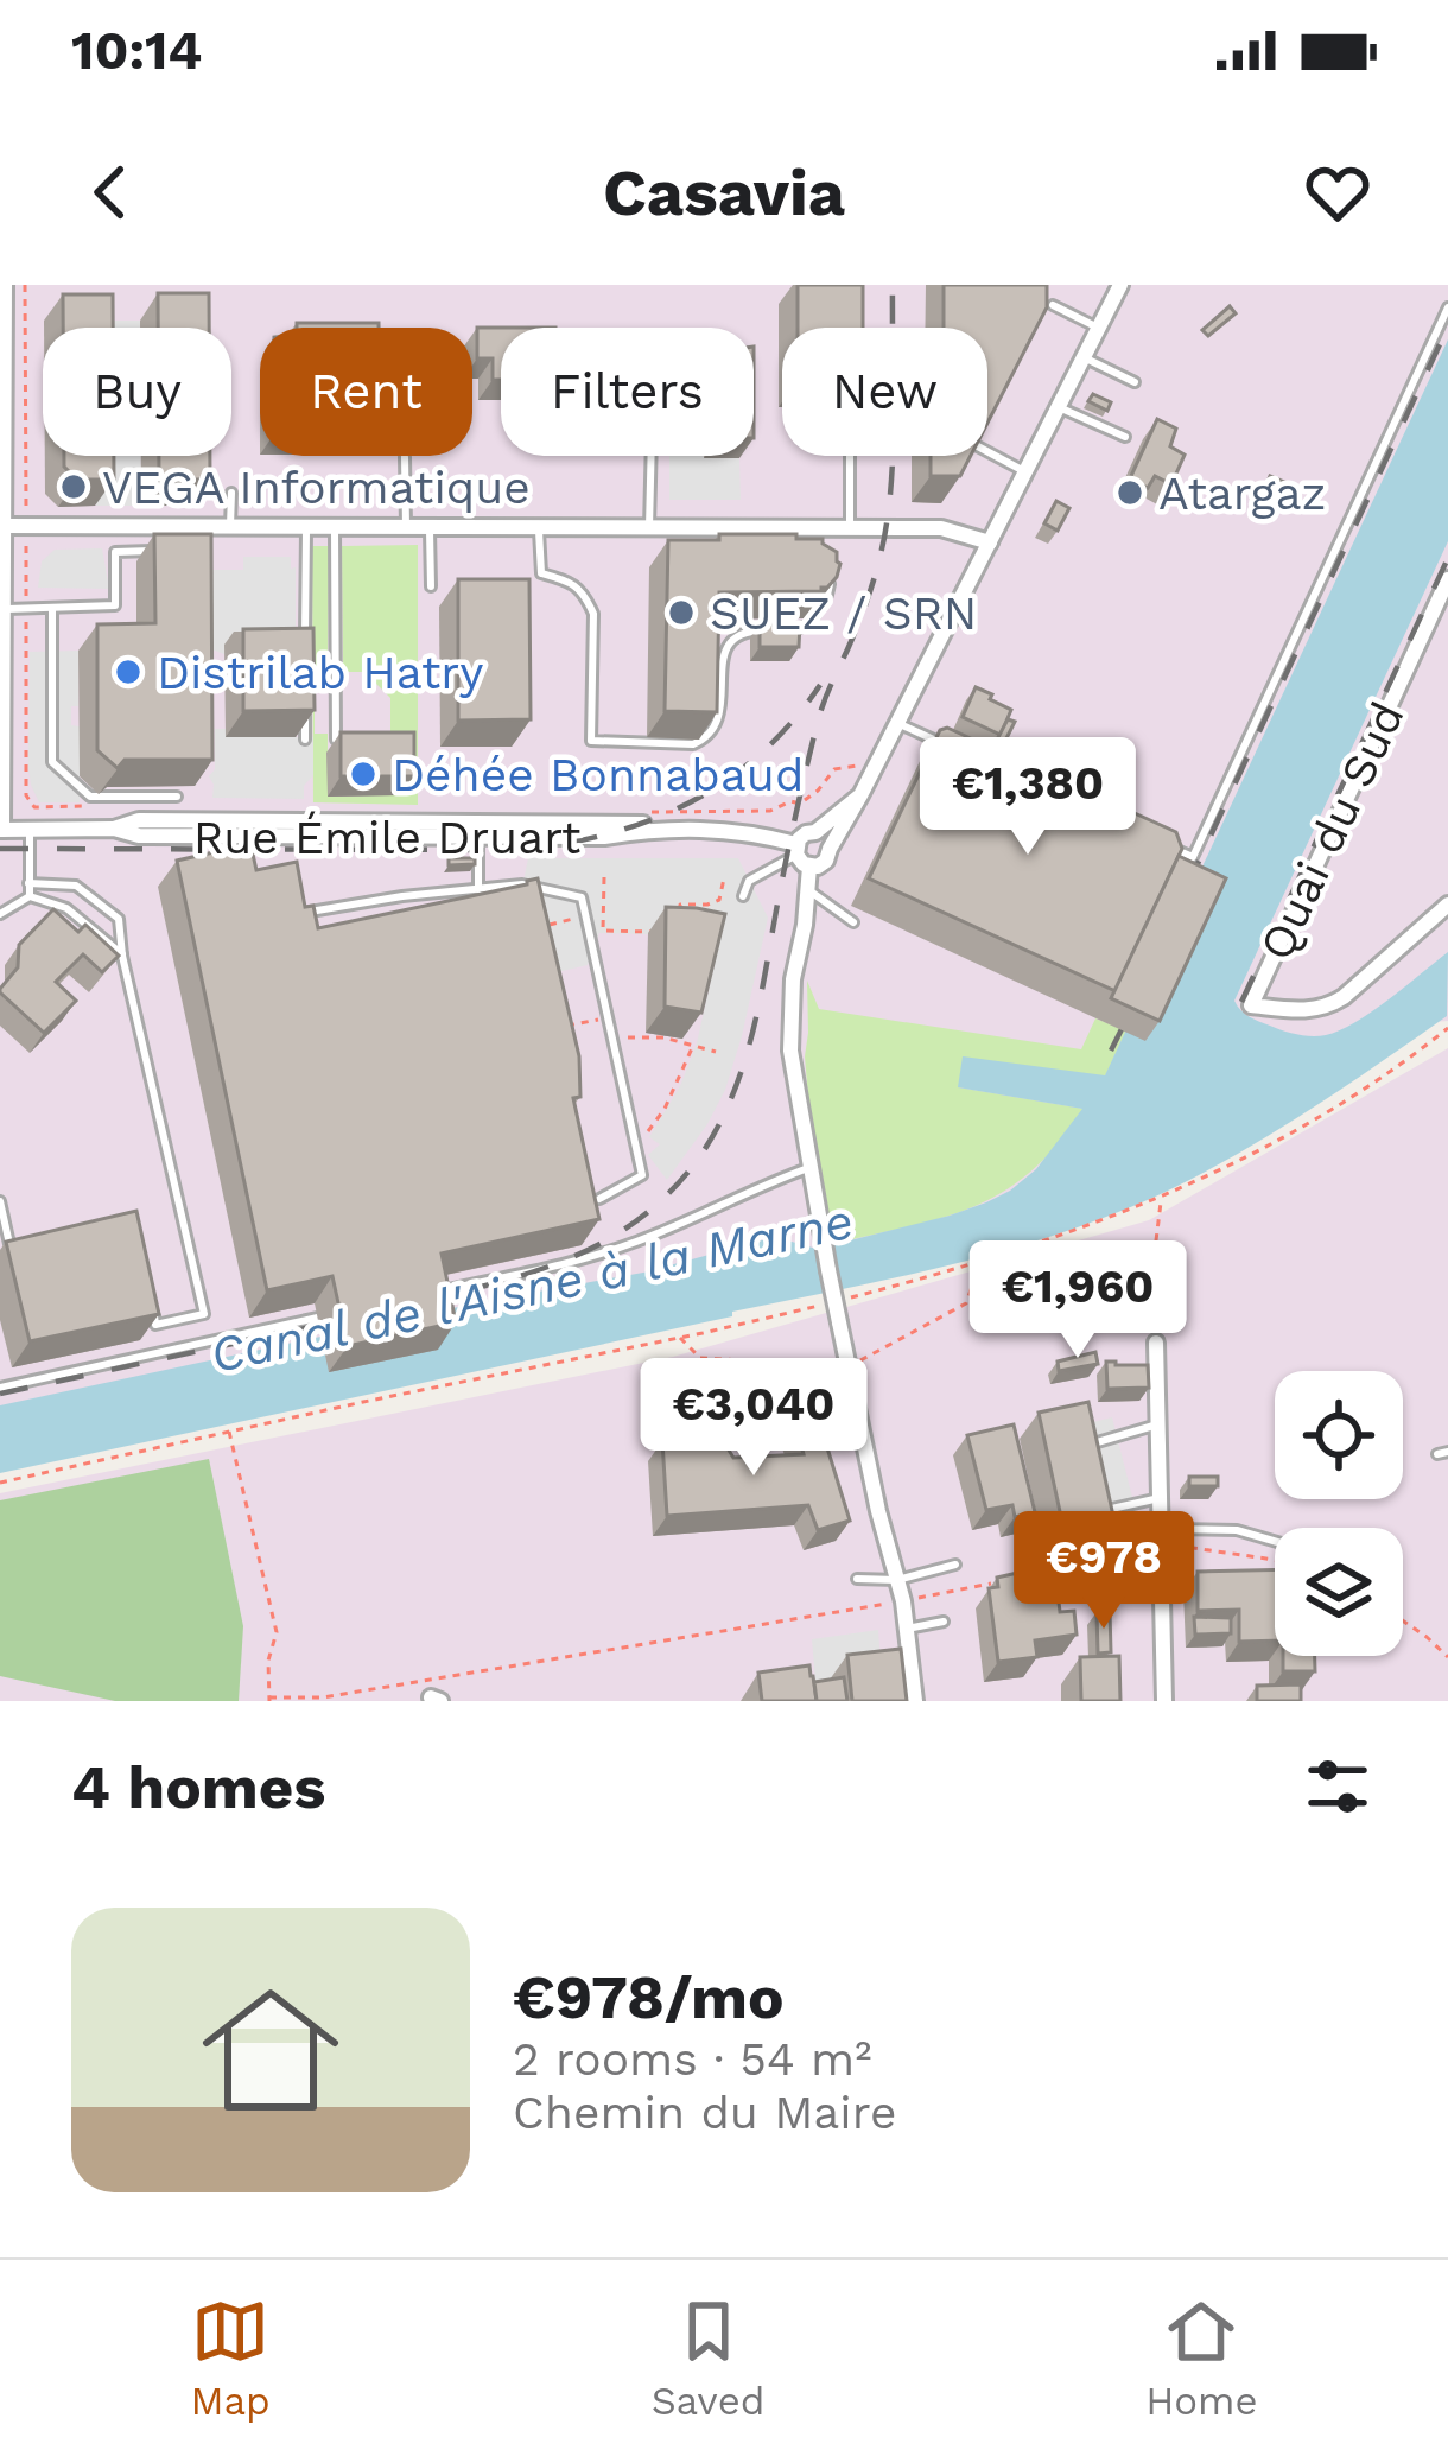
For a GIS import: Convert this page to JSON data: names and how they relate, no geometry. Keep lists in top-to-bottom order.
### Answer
{
  "streets": {
    "street": ["Quai du Sud", "Rue Émile Druart"]
  },
  "water": ["Canal de l'Aisne à la Marne"],
  "places": [
    "VEGA Informatique",
    "Atargaz",
    "SUEZ / SRN",
    "Distrilab Hatry",
    "Déhée Bonnabaud"
  ],
  "page": {
    "status": "10:14",
    "header": "Casavia",
    "chip": [
      "Buy",
      "Rent",
      "Filters",
      "New"
    ],
    "price": [
      "€1,380",
      "€1,960",
      "€3,040",
      "€978"
    ],
    "heading": "4 homes",
    "list": [
      {
        "name": "€978/mo",
        "note": "2 rooms · 54 m² · Chemin du Maire"
      }
    ],
    "tabs": ["Map", "Saved", "Home"]
  }
}
